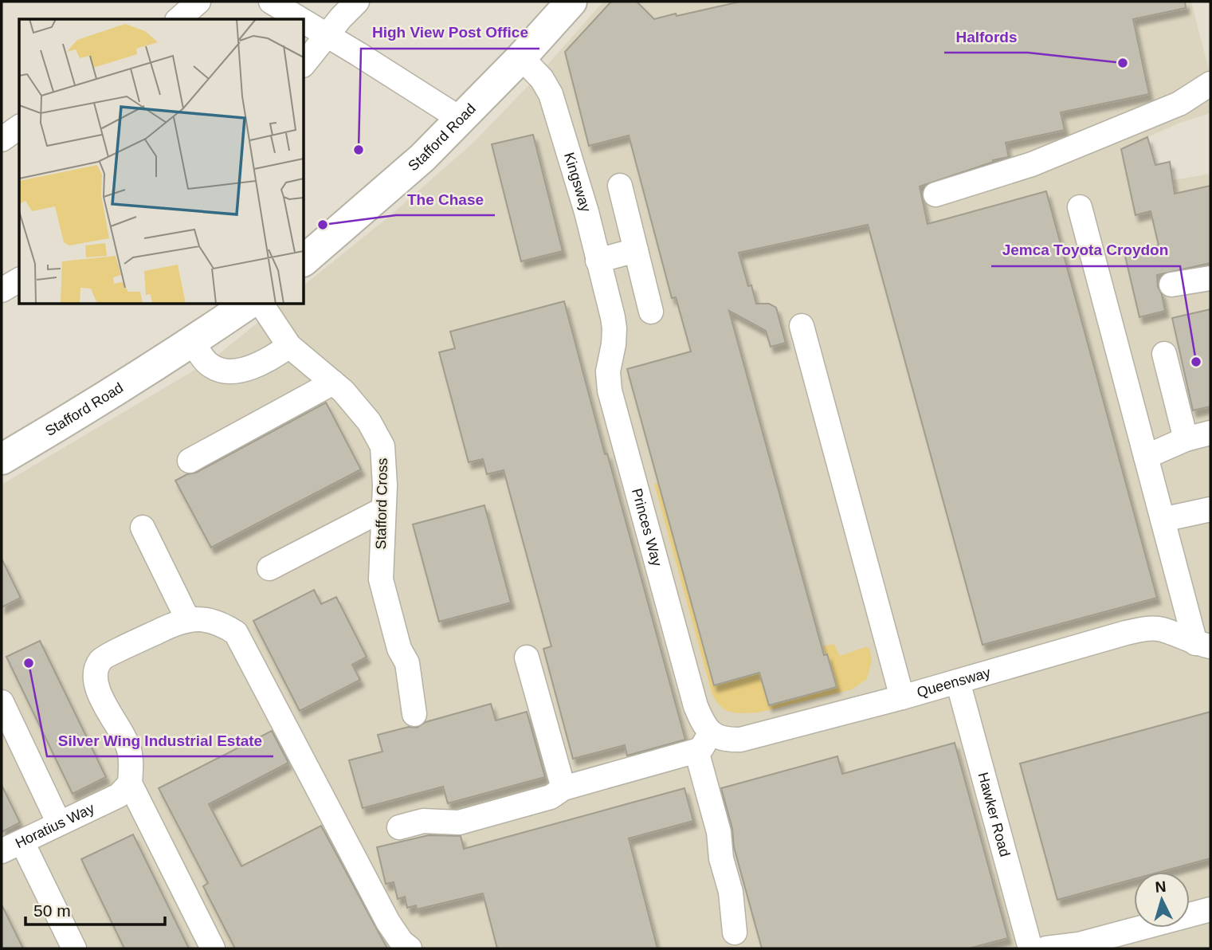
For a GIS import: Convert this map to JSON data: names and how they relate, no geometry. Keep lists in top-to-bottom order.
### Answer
{
  "streets": {
    "main road": ["Stafford Road"],
    "street": [
      "Kingsway",
      "Stafford Cross",
      "Princes Way",
      "Queensway",
      "Hawker Road",
      "Horatius Way"
    ]
  },
  "crossings": [
    ["Stafford Road", "Kingsway"],
    ["Kingsway", "Princes Way"],
    ["Princes Way", "Queensway"],
    ["Queensway", "Hawker Road"]
  ],
  "places": [
    "Halfords",
    "High View Post Office",
    "The Chase",
    "Jemca Toyota Croydon",
    "Silver Wing Industrial Estate"
  ],
  "scale_bar": "50 m",
  "north": "top"
}
